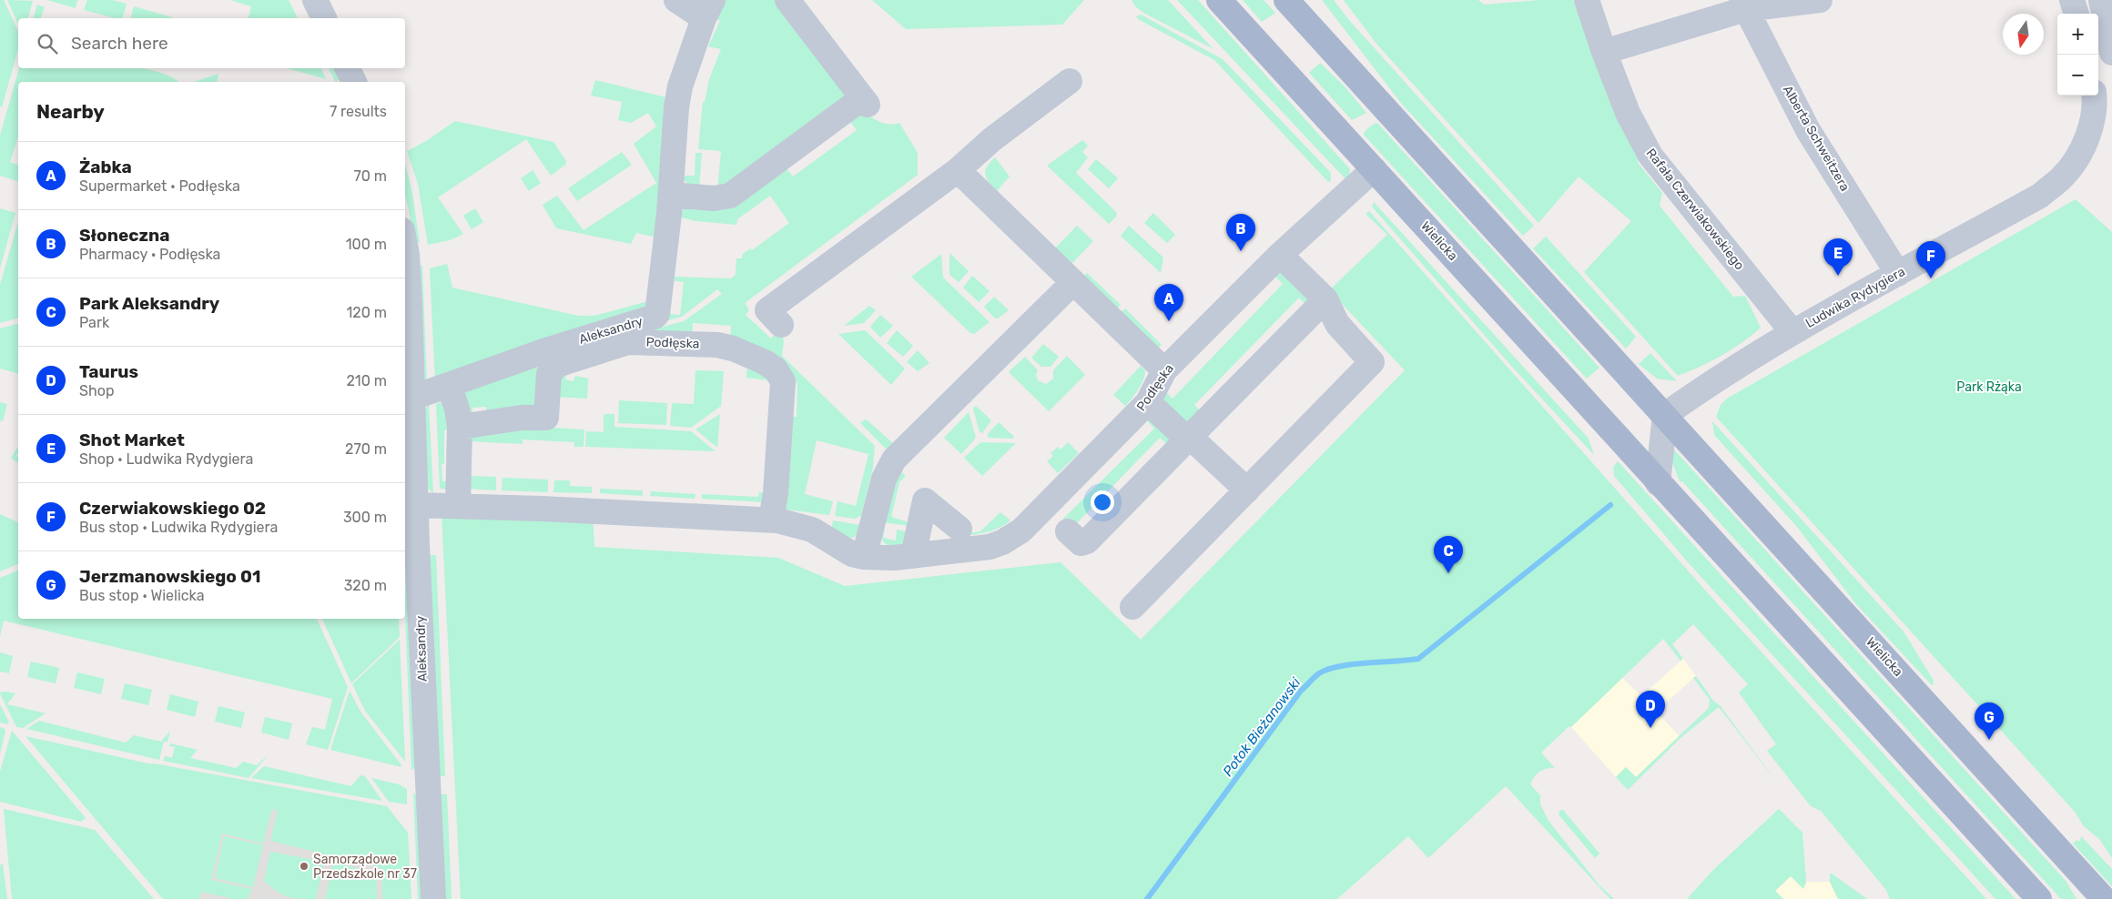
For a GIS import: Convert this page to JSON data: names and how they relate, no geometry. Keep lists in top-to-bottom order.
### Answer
{
  "streets": {
    "main road": ["Wielicka"],
    "street": [
      "Alberta Schweitzera",
      "Rafała Czerwiakowskiego",
      "Ludwika Rydygiera",
      "Aleksandry",
      "Podłęska"
    ]
  },
  "crossings": [
    ["Alberta Schweitzera", "Ludwika Rydygiera"],
    ["Rafała Czerwiakowskiego", "Ludwika Rydygiera"],
    ["Wielicka", "Ludwika Rydygiera"],
    ["Wielicka", "Podłęska"],
    ["Aleksandry", "Podłęska"]
  ],
  "water": ["Potok Bieżanowski"],
  "parks": ["Park Rżąka"],
  "places": ["Samorządowe Przedszkole nr 37"],
  "north": "bottom",
  "page": {
    "map_buttons": ["+", "−"],
    "search": "Search here",
    "heading": ["Nearby", "7 results"],
    "list": [
      {
        "mark": "A",
        "name": "Żabka",
        "note": "Supermarket · Podłęska",
        "value": "70 m"
      },
      {
        "mark": "B",
        "name": "Słoneczna",
        "note": "Pharmacy · Podłęska",
        "value": "100 m"
      },
      {
        "mark": "C",
        "name": "Park Aleksandry",
        "note": "Park",
        "value": "120 m"
      },
      {
        "mark": "D",
        "name": "Taurus",
        "note": "Shop",
        "value": "210 m"
      },
      {
        "mark": "E",
        "name": "Shot Market",
        "note": "Shop · Ludwika Rydygiera",
        "value": "270 m"
      },
      {
        "mark": "F",
        "name": "Czerwiakowskiego 02",
        "note": "Bus stop · Ludwika Rydygiera",
        "value": "300 m"
      },
      {
        "mark": "G",
        "name": "Jerzmanowskiego 01",
        "note": "Bus stop · Wielicka",
        "value": "320 m"
      }
    ],
    "pins": [
      "B",
      "E",
      "F",
      "A",
      "C",
      "D",
      "G"
    ]
  }
}
